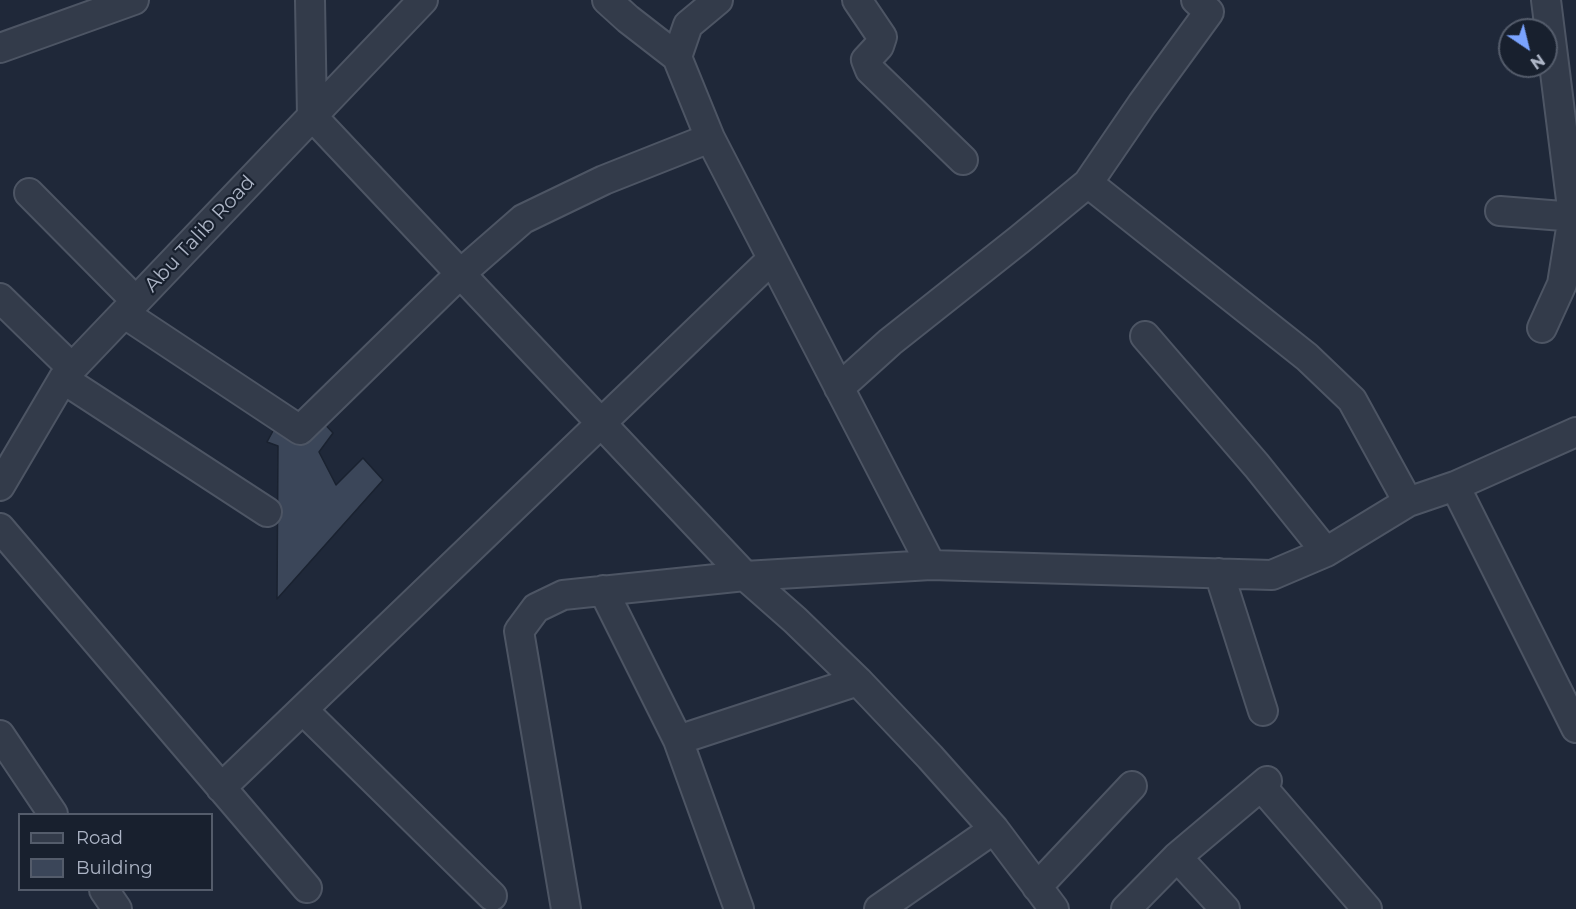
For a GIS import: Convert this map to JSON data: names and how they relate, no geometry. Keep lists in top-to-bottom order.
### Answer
{
  "streets": {
    "street": ["Abu Talib Road"]
  },
  "legend": ["Road", "Building"],
  "north": "bottom right"
}
